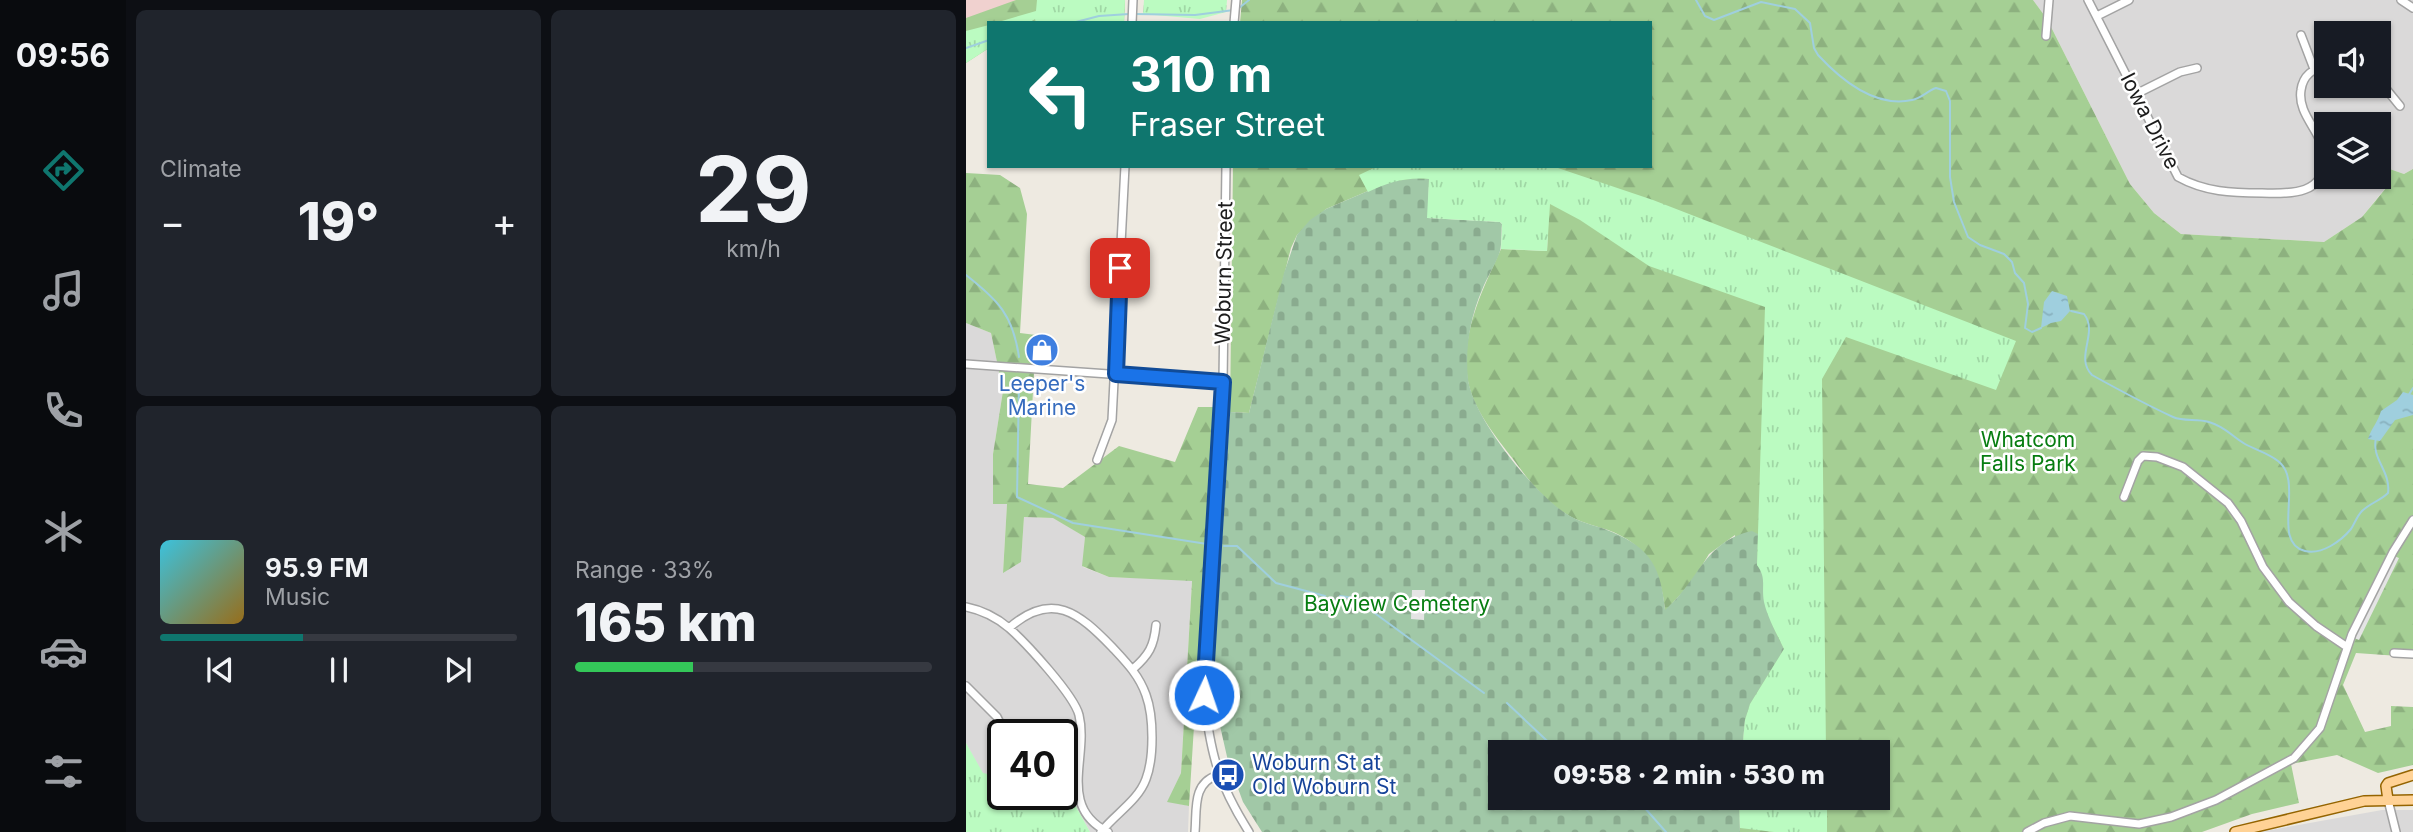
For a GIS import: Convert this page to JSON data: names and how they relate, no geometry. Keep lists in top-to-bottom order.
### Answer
{
  "streets": {
    "street": ["Iowa Drive", "Woburn Street"]
  },
  "parks": ["Whatcom Falls Park", "Bayview Cemetery"],
  "places": {
    "shop": ["Leeper's Marine"],
    "bus stop": ["Woburn St at Old Woburn St"]
  },
  "page": {
    "tabs": "09:56",
    "tile": [
      "Climate",
      ["29", "km/h"],
      ["Range · 33%", "165 km"]
    ],
    "turn": ["310 m", "Fraser Street"],
    "heat": ["−", "19°", "+"],
    "song": ["95.9 FM", "Music"],
    "limit": "40",
    "trip": "09:58 · 2 min · 530 m"
  }
}
